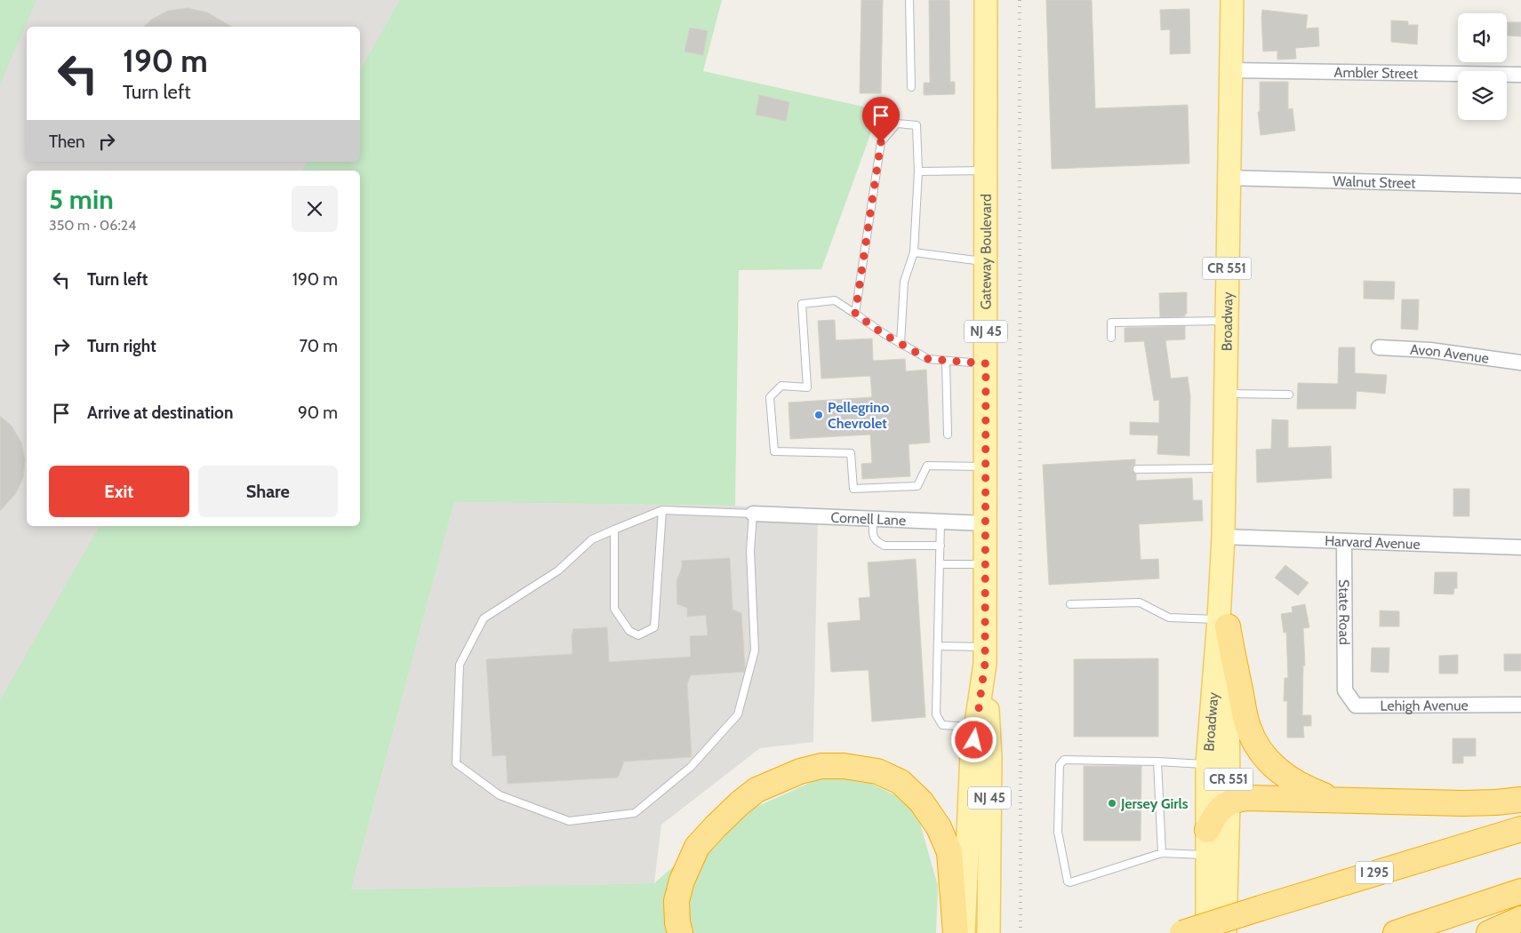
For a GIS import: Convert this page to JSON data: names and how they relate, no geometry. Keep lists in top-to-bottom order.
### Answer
{
  "streets": {
    "highway": ["I 295"],
    "main road": [
      "Gateway Boulevard",
      "CR 551",
      "Broadway",
      "NJ 45"
    ],
    "street": [
      "Ambler Street",
      "Walnut Street",
      "Avon Avenue",
      "Cornell Lane",
      "Harvard Avenue",
      "State Road",
      "Lehigh Avenue"
    ]
  },
  "crossings": [
    ["Ambler Street", "Broadway"],
    ["Walnut Street", "Broadway"],
    ["Gateway Boulevard", "NJ 45"],
    ["Gateway Boulevard", "Cornell Lane"],
    ["Broadway", "Harvard Avenue"],
    ["Harvard Avenue", "State Road"],
    ["State Road", "Lehigh Avenue"]
  ],
  "places": ["Pellegrino Chevrolet", "Jersey Girls"],
  "page": {
    "turn": ["190 m", "Turn left"],
    "then": "Then",
    "heading": ["5 min", "350 m · 06:24"],
    "list": [
      {
        "name": "Turn left",
        "value": "190 m"
      },
      {
        "name": "Turn right",
        "value": "70 m"
      },
      {
        "name": "Arrive at destination",
        "value": "90 m"
      }
    ],
    "buttons": ["Exit", "Share"]
  }
}
